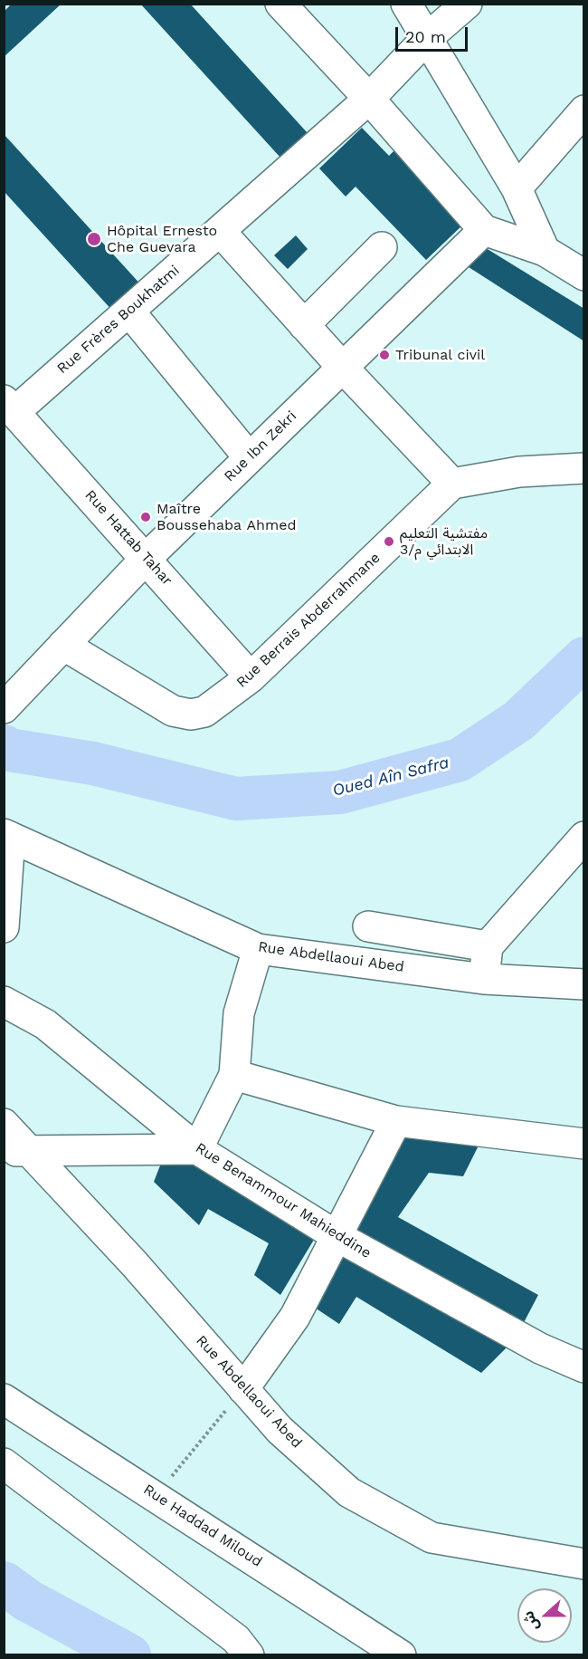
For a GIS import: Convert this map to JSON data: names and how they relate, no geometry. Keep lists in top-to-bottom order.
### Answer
{
  "streets": {
    "street": [
      "Rue Frères Boukhatmi",
      "Rue Ibn Zekri",
      "Rue Hattab Tahar",
      "Rue Berrais Abderrahmane",
      "Rue Abdellaoui Abed",
      "Rue Benammour Mahieddine",
      "Rue Haddad Miloud"
    ]
  },
  "crossings": [
    ["Rue Frères Boukhatmi", "Rue Hattab Tahar"],
    ["Rue Ibn Zekri", "Rue Hattab Tahar"],
    ["Rue Ibn Zekri", "Rue Berrais Abderrahmane"],
    ["Rue Hattab Tahar", "Rue Berrais Abderrahmane"]
  ],
  "water": ["Oued Aîn Safra"],
  "places": [
    "Hôpital Ernesto Che Guevara",
    "Tribunal civil",
    "Maître Boussehaba Ahmed",
    "مفتشية التعليم الابتدائي م/3"
  ],
  "scale_bar": "20 m",
  "north": "left"
}
